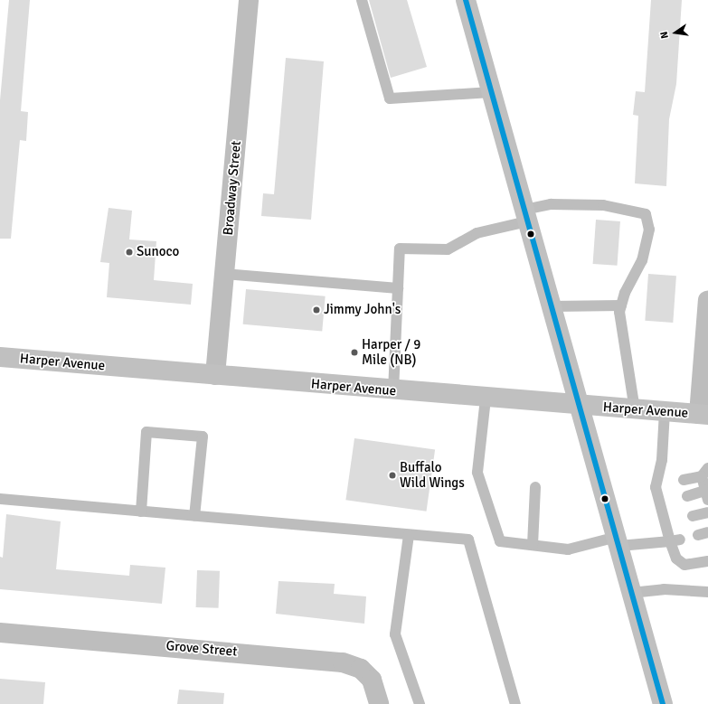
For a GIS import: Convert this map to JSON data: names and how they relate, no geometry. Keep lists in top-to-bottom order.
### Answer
{
  "streets": {
    "main road": ["Harper Avenue"],
    "street": ["Broadway Street", "Grove Street"]
  },
  "crossings": [
    ["Broadway Street", "Harper Avenue"]
  ],
  "places": [
    "Sunoco",
    "Jimmy John's",
    "Harper / 9 Mile (NB)",
    "Buffalo Wild Wings"
  ],
  "north": "left"
}
